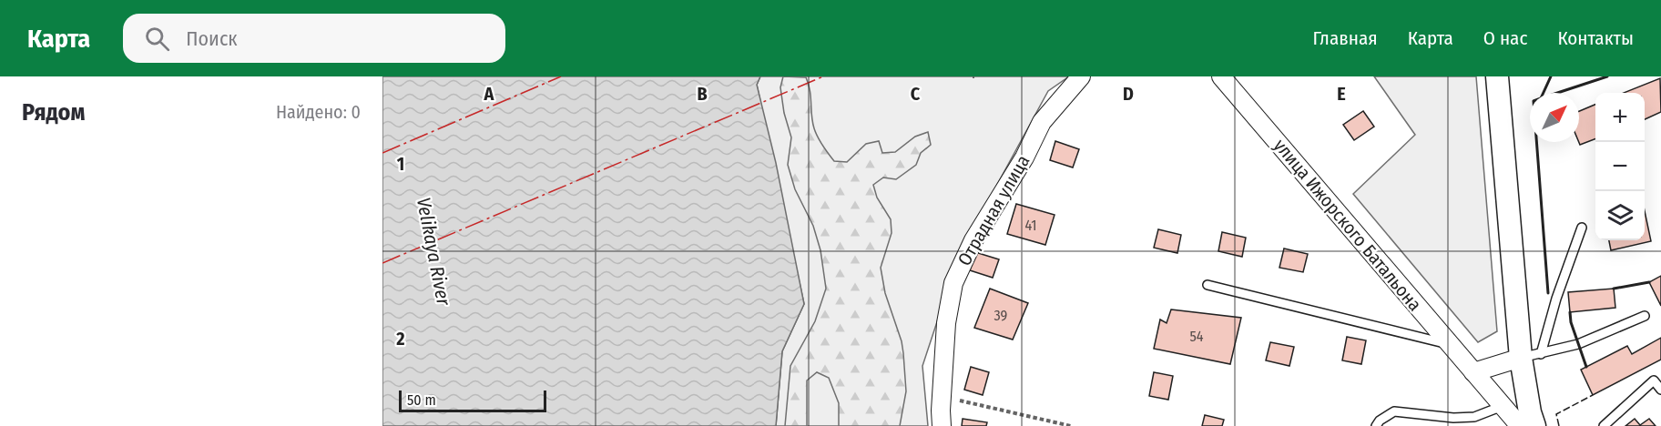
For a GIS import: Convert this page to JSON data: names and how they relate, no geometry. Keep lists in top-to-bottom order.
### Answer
{
  "streets": {
    "street": ["Отрадная улица", "улица Ижорского Батальона"]
  },
  "water": ["Velikaya River"],
  "house_numbers": ["41", "39", "54"],
  "scale_bar": "50 m",
  "north": "top right",
  "page": {
    "header": "Карта",
    "search": "Поиск",
    "nav": [
      "Главная",
      "Карта",
      "О нас",
      "Контакты"
    ],
    "heading": ["Рядом", "Найдено: 0"],
    "map_buttons": ["+", "−"],
    "scale": "50 m"
  },
  "grid": {
    "columns": [
      "A",
      "B",
      "C",
      "D",
      "E"
    ],
    "rows": ["1", "2"]
  }
}
